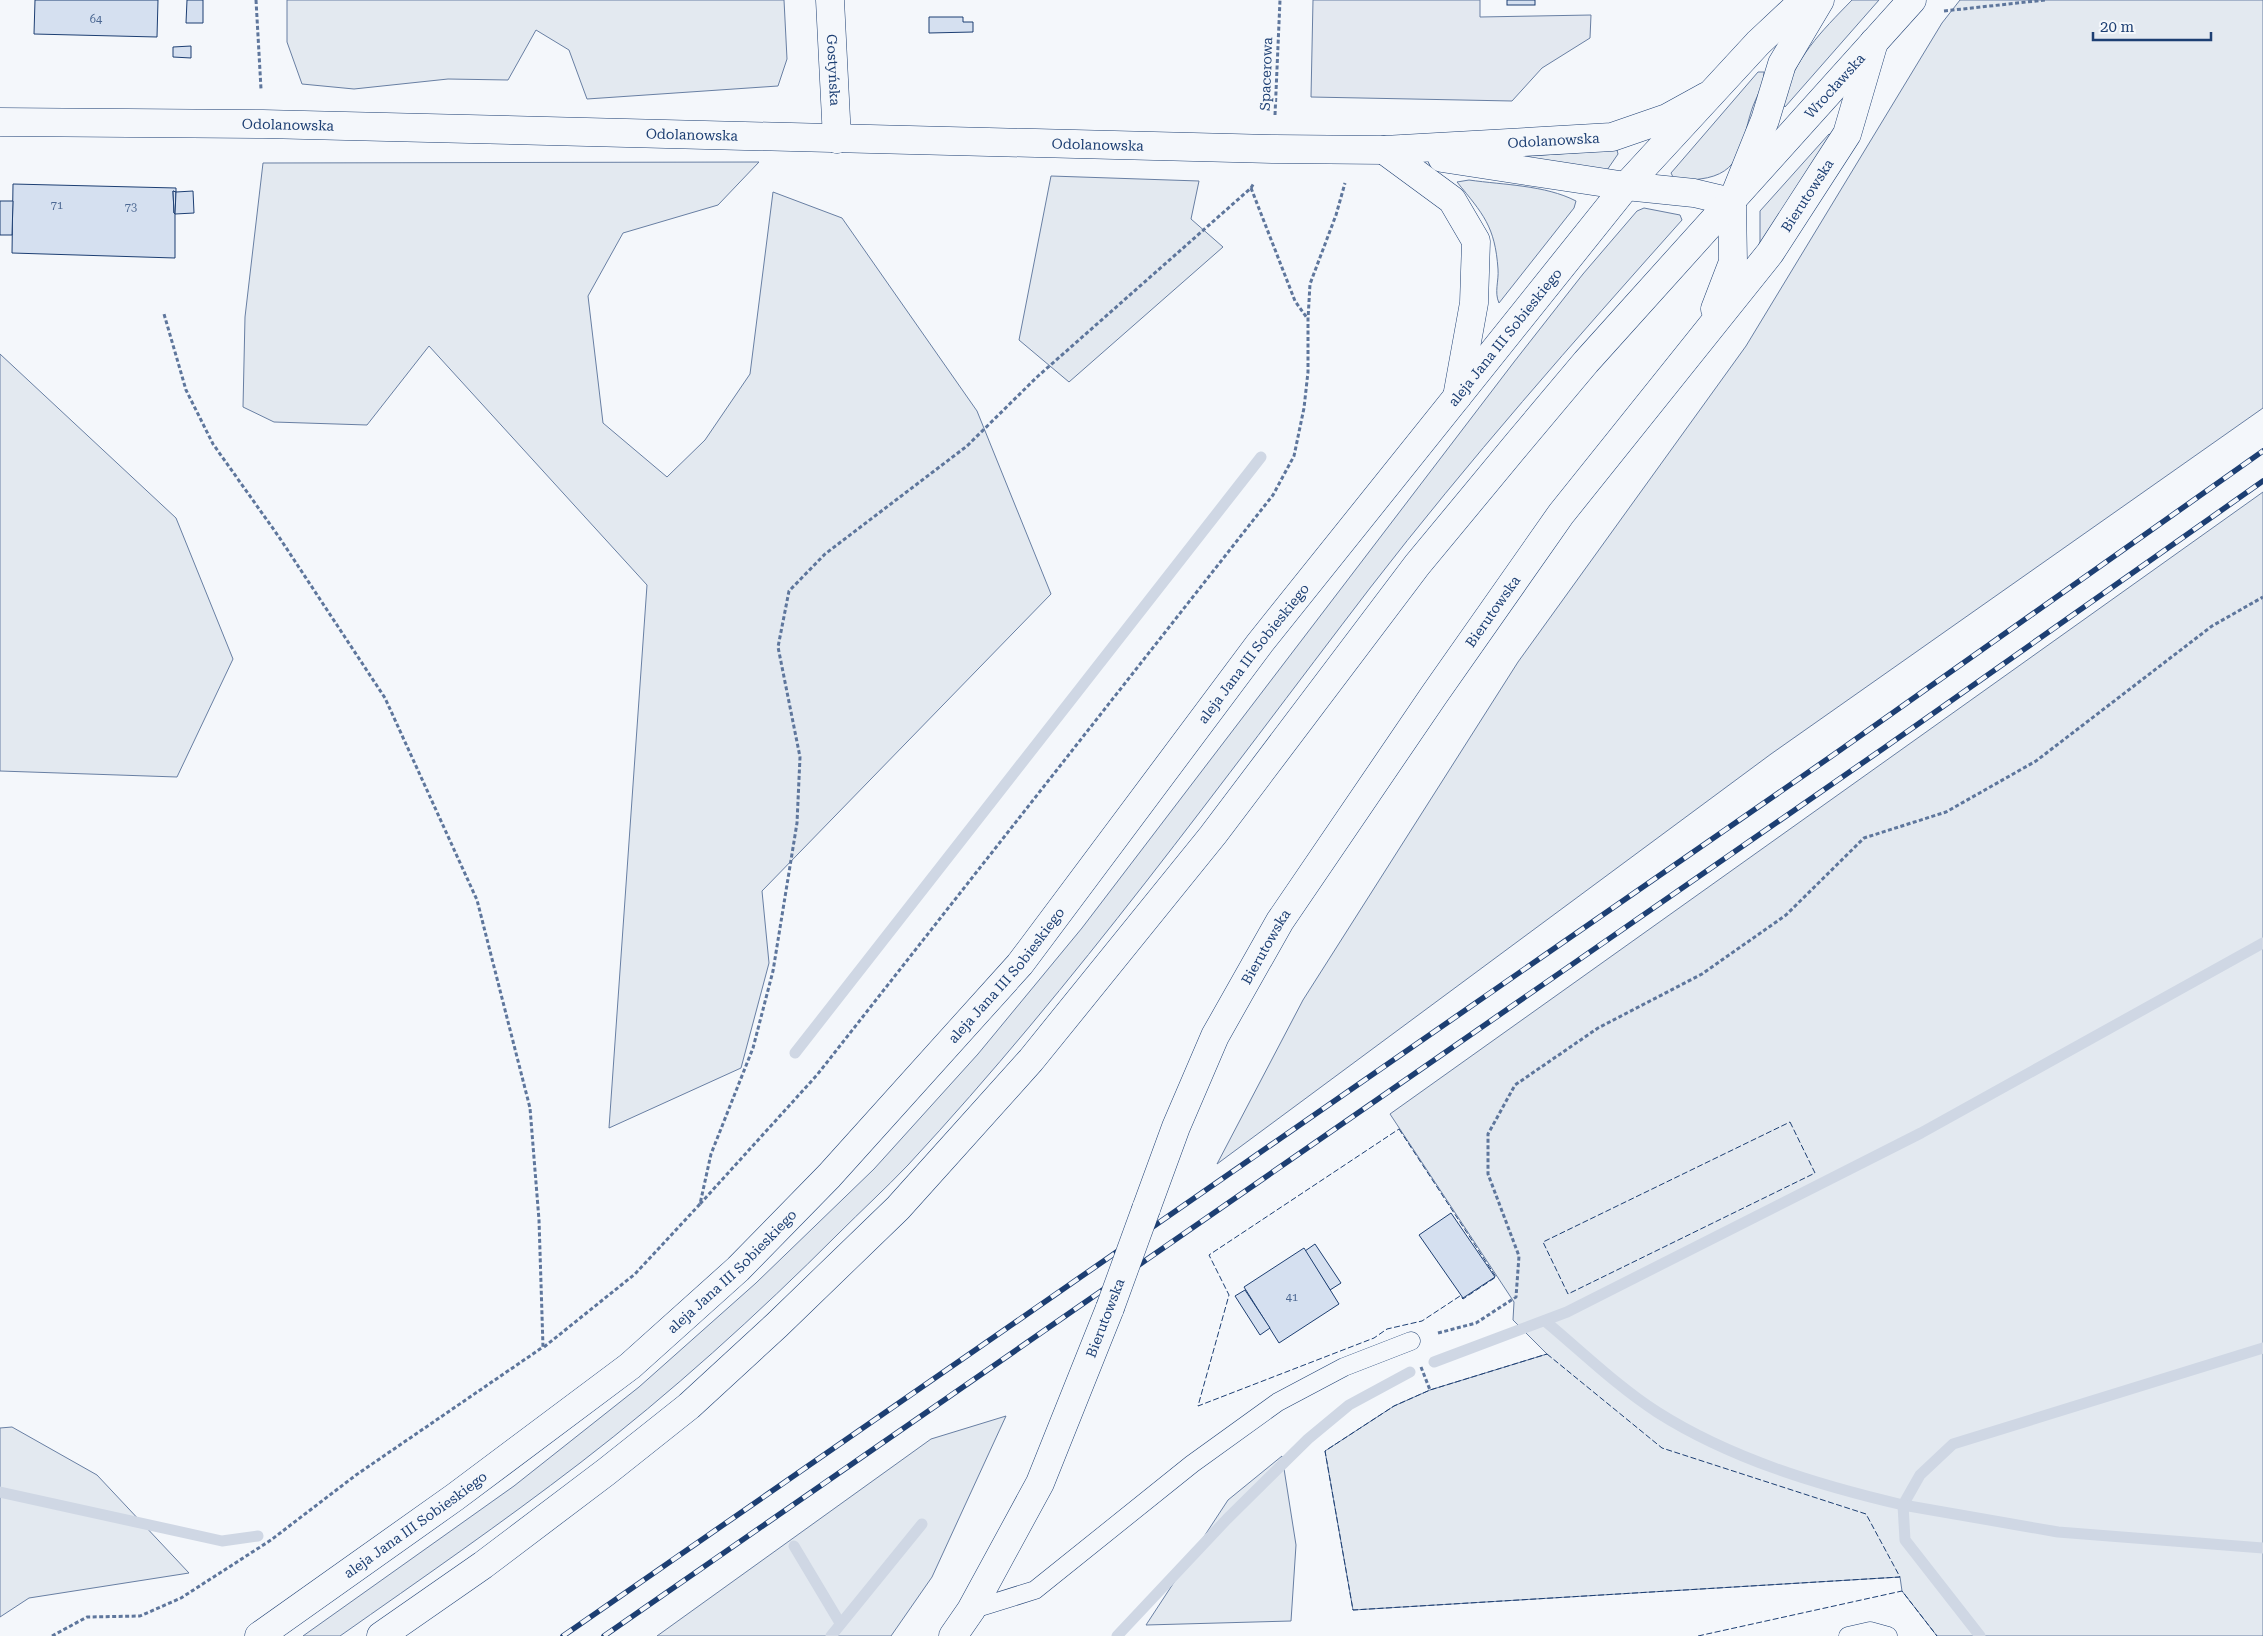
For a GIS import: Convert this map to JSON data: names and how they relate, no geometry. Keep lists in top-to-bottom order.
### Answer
{
  "streets": {
    "street": [
      "Gostyńska",
      "Wrocławska",
      "Odolanowska",
      "Bierutowska",
      "aleja Jana III Sobieskiego"
    ],
    "path": ["Spacerowa"]
  },
  "crossings": [
    ["Gostyńska", "Odolanowska"],
    ["Spacerowa", "Odolanowska"],
    ["Wrocławska", "Odolanowska"],
    ["Wrocławska", "Bierutowska"],
    ["Odolanowska", "Bierutowska"],
    ["Odolanowska", "aleja Jana III Sobieskiego"]
  ],
  "house_numbers": [
    "64",
    "71",
    "73",
    "41"
  ],
  "scale_bar": "20 m"
}
